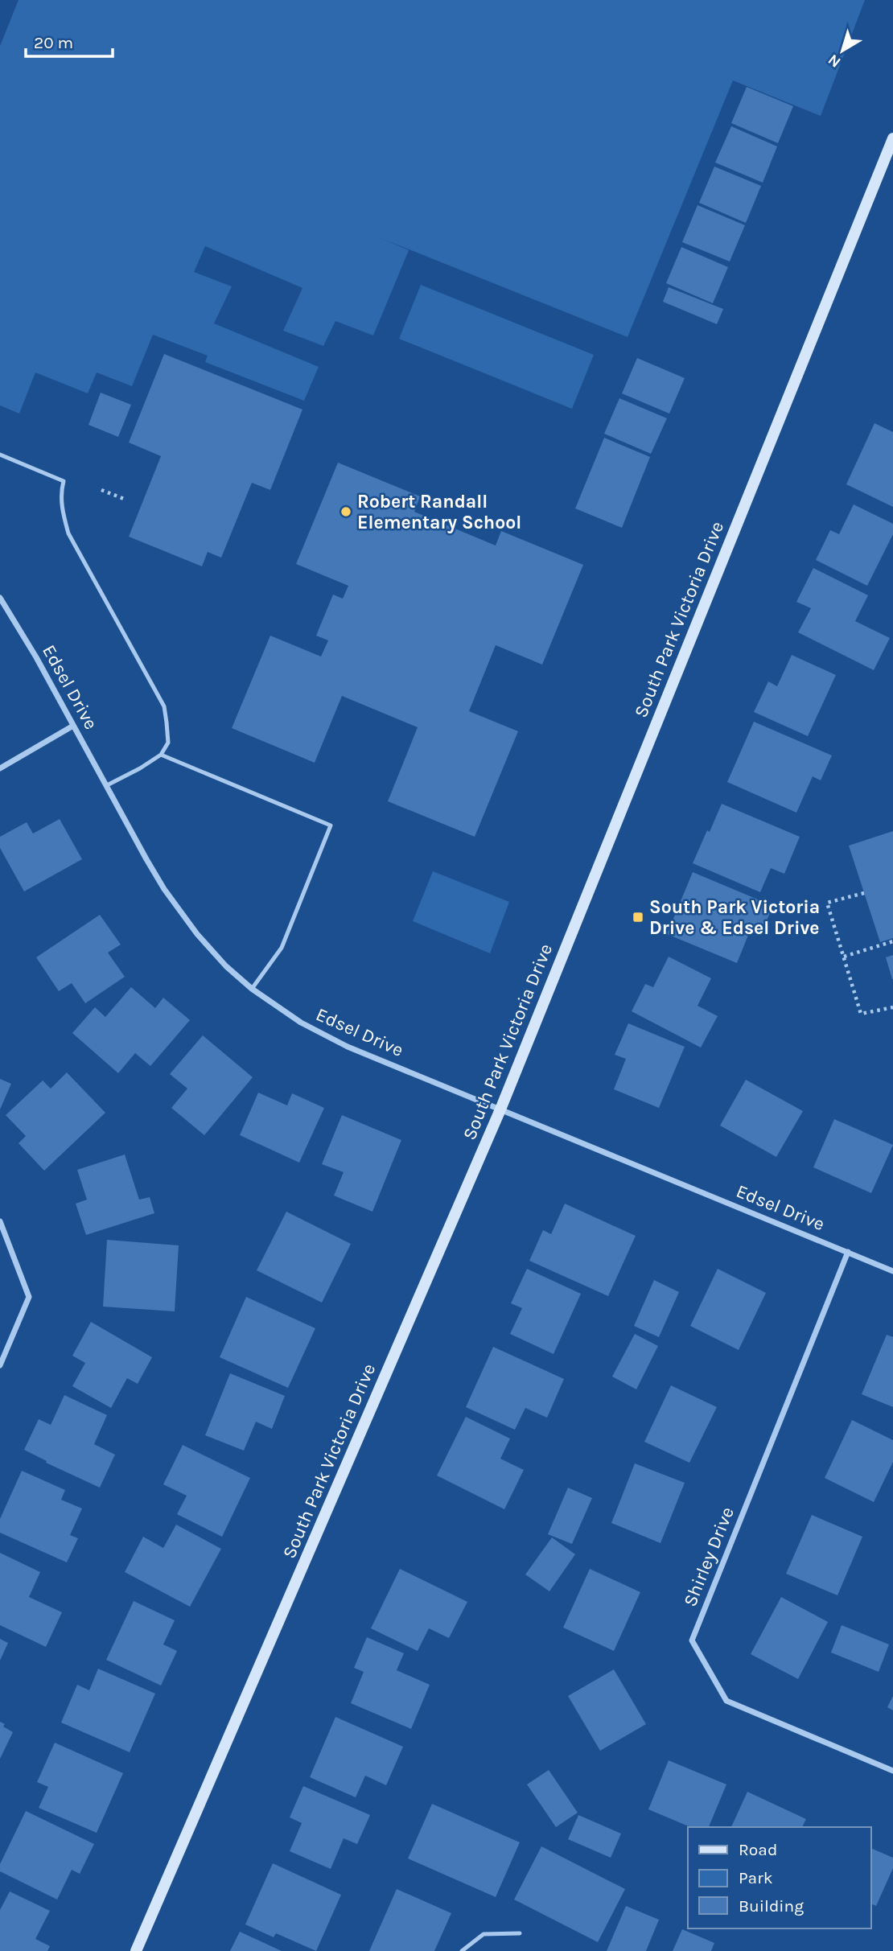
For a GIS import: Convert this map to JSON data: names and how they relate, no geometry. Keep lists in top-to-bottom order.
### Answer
{
  "streets": {
    "main road": ["South Park Victoria Drive"],
    "street": ["Edsel Drive", "Shirley Drive"]
  },
  "crossings": [
    ["South Park Victoria Drive", "Edsel Drive"],
    ["Edsel Drive", "Shirley Drive"]
  ],
  "places": {
    "other": ["Robert Randall Elementary School"],
    "transit": ["South Park Victoria Drive & Edsel Drive"]
  },
  "legend": ["Road", "Park", "Building"],
  "scale_bar": "20 m",
  "north": "bottom left"
}
